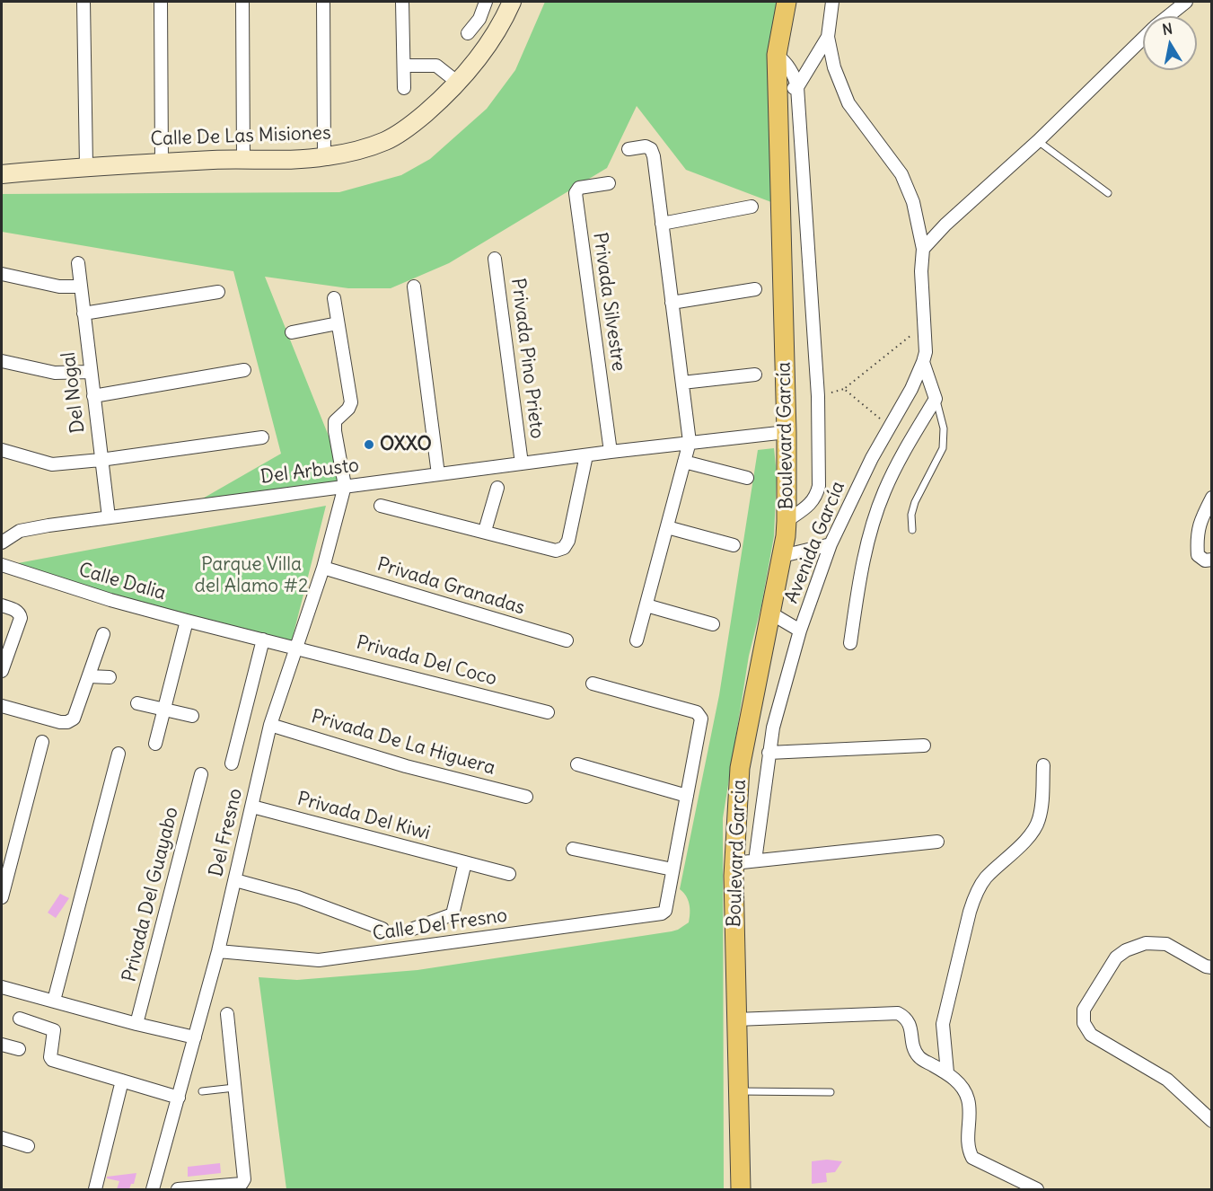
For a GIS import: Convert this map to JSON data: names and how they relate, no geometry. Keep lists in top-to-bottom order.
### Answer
{
  "streets": {
    "main road": ["Boulevard García", "Boulevard Garcia"],
    "street": [
      "Calle De Las Misiones",
      "Privada Silvestre",
      "Privada Pino Prieto",
      "Del Nogal",
      "Del Arbusto",
      "Avenida García",
      "Calle Dalia",
      "Privada Granadas",
      "Privada Del Coco",
      "Privada De La Higuera",
      "Privada Del Kiwi",
      "Del Fresno",
      "Privada Del Guayabo",
      "Calle Del Fresno"
    ]
  },
  "crossings": [
    ["Privada Silvestre", "Del Arbusto"],
    ["Privada Pino Prieto", "Del Arbusto"],
    ["Del Nogal", "Del Arbusto"],
    ["Boulevard García", "Del Arbusto"],
    ["Boulevard García", "Boulevard Garcia"],
    ["Del Arbusto", "Del Fresno"],
    ["Calle Dalia", "Privada Del Coco"],
    ["Calle Dalia", "Del Fresno"],
    ["Privada Granadas", "Del Fresno"],
    ["Privada Del Coco", "Del Fresno"],
    ["Privada De La Higuera", "Del Fresno"],
    ["Privada Del Kiwi", "Del Fresno"],
    ["Del Fresno", "Calle Del Fresno"]
  ],
  "parks": ["Parque Villa del Alamo #2"],
  "places": ["OXXO"],
  "north": "top"
}
